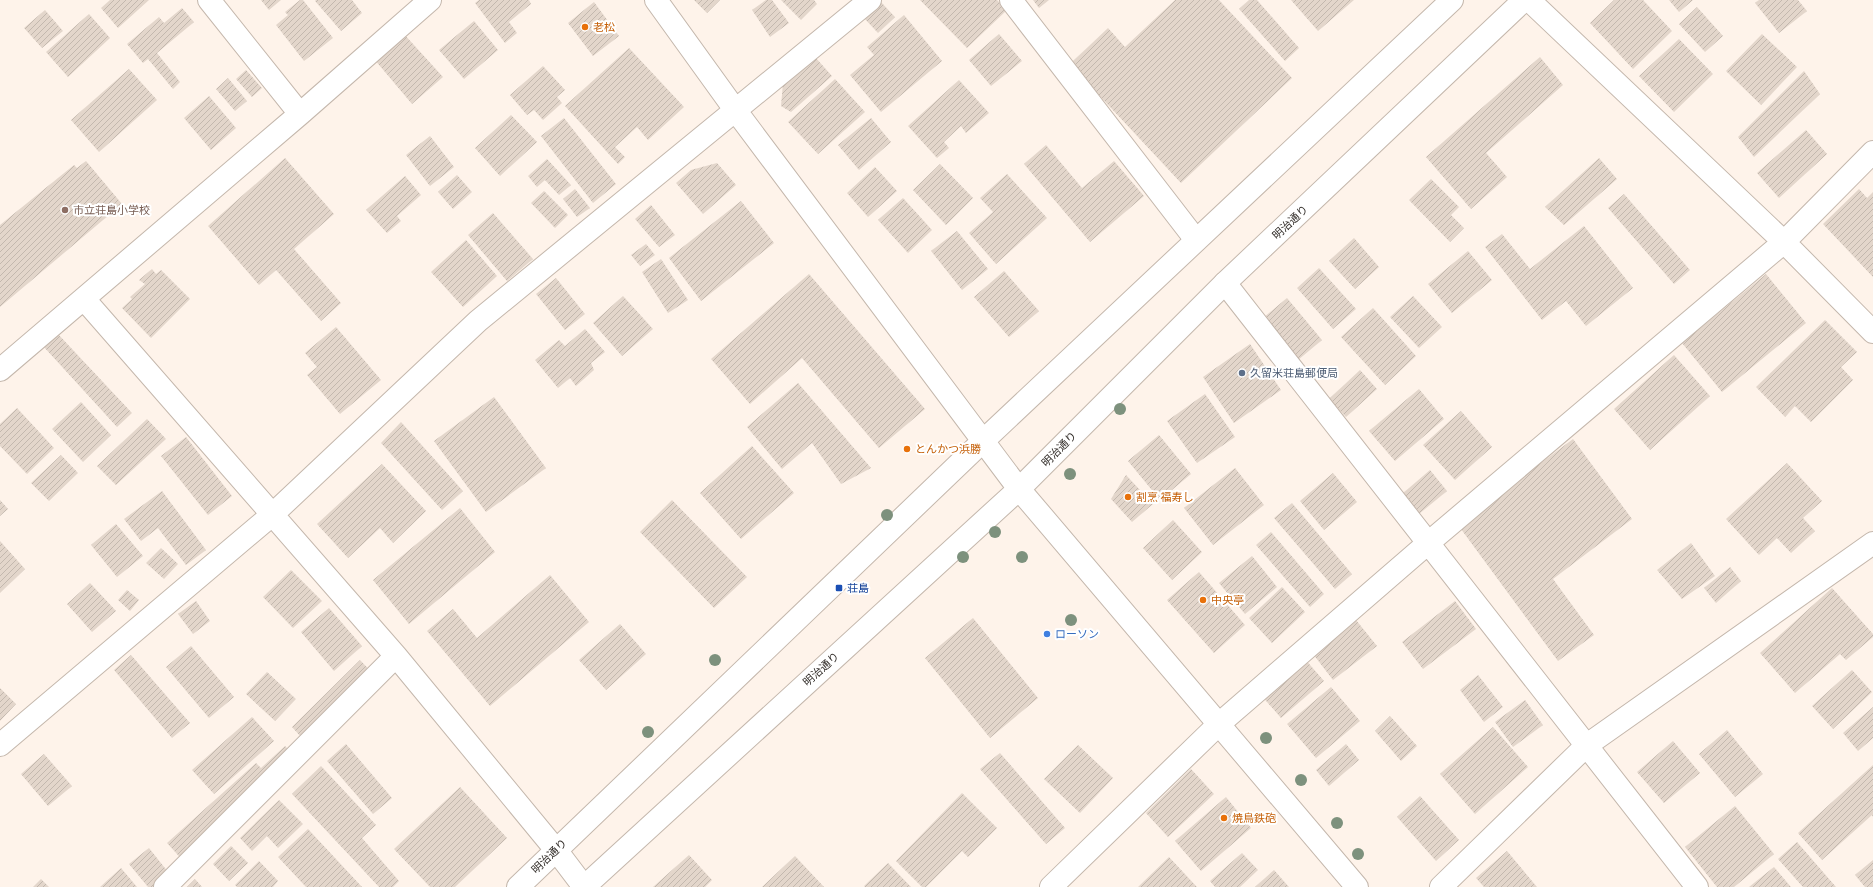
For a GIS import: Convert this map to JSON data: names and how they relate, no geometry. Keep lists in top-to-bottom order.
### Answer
{
  "streets": {
    "street": ["明治通り"]
  },
  "places": {
    "other": [
      "老松",
      "市立荘島小学校",
      "久留米荘島郵便局",
      "とんかつ浜勝",
      "割烹 福寿し",
      "中央亭",
      "ローソン",
      "焼鳥鉄砲"
    ],
    "transit": ["荘島"]
  }
}
